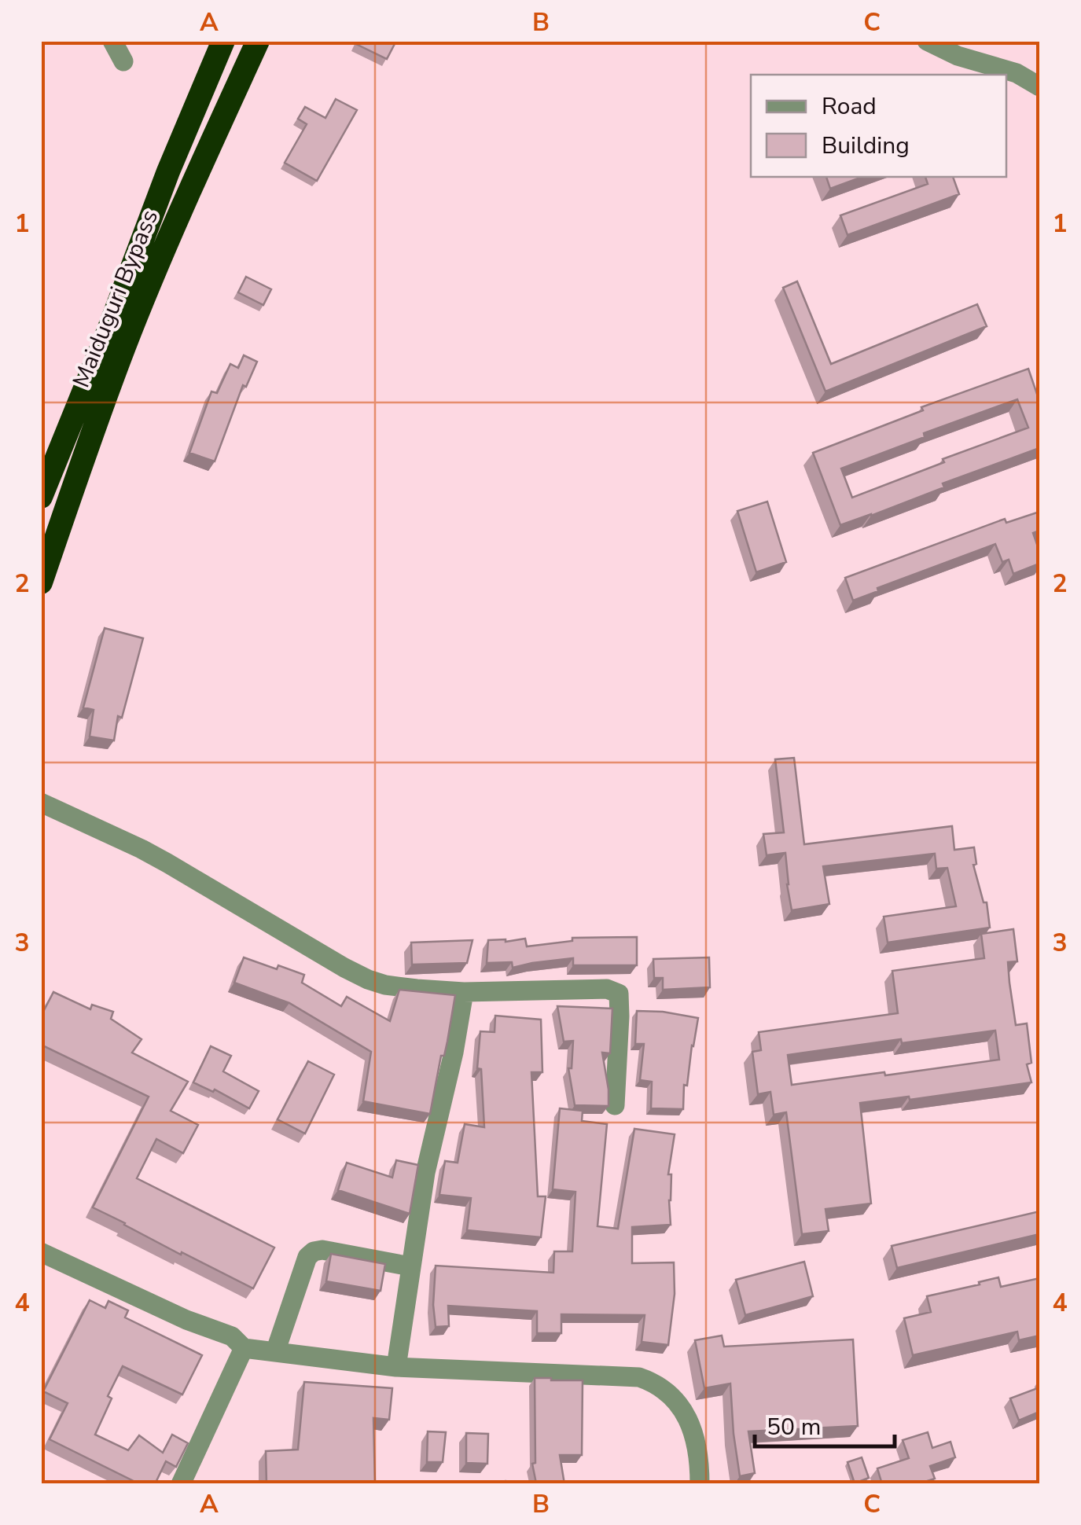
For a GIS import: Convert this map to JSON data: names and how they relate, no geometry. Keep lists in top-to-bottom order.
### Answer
{
  "streets": {
    "highway": ["Maiduguri Bypass"]
  },
  "legend": ["Road", "Building"],
  "scale_bar": "50 m",
  "grid": {
    "columns": ["A", "B", "C"],
    "rows": [
      "1",
      "2",
      "3",
      "4"
    ]
  }
}
